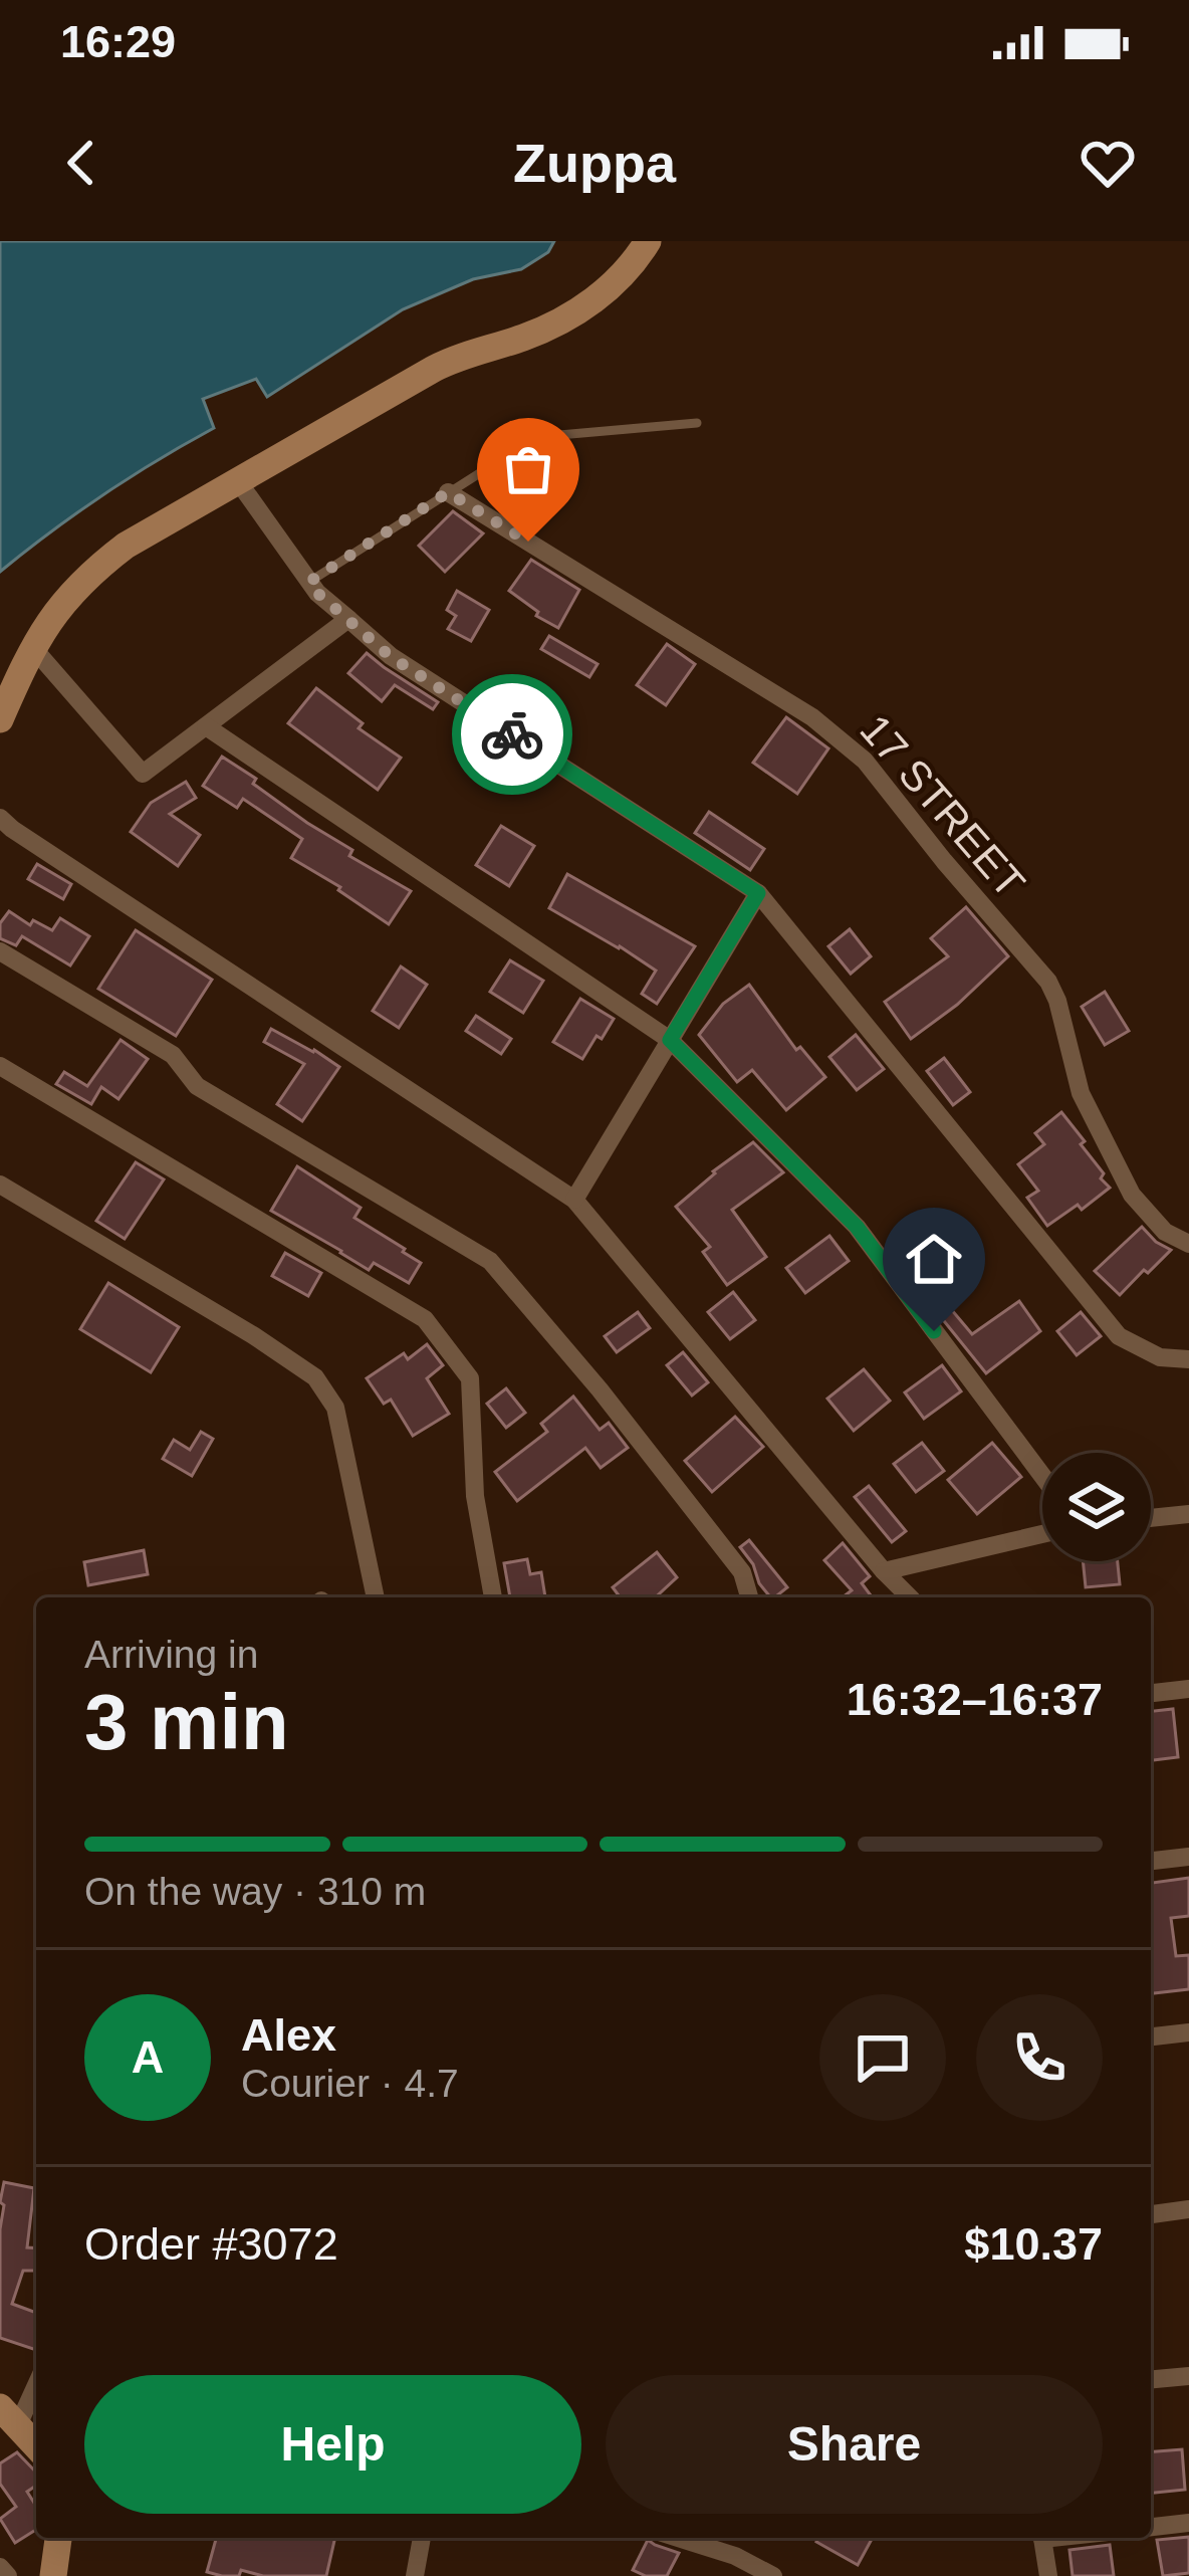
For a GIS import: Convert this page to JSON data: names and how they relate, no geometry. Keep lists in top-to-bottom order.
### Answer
{
  "streets": {
    "street": ["17 STREET"]
  },
  "page": {
    "status": "16:29",
    "header": "Zuppa",
    "heading": ["3 min", "Arriving in", "16:32–16:37"],
    "panel": [
      "Alex",
      "Courier · 4.7",
      "Order #3072",
      "$10.37"
    ],
    "bar": "On the way · 310 m",
    "round": "A",
    "buttons": ["Help", "Share"]
  }
}
